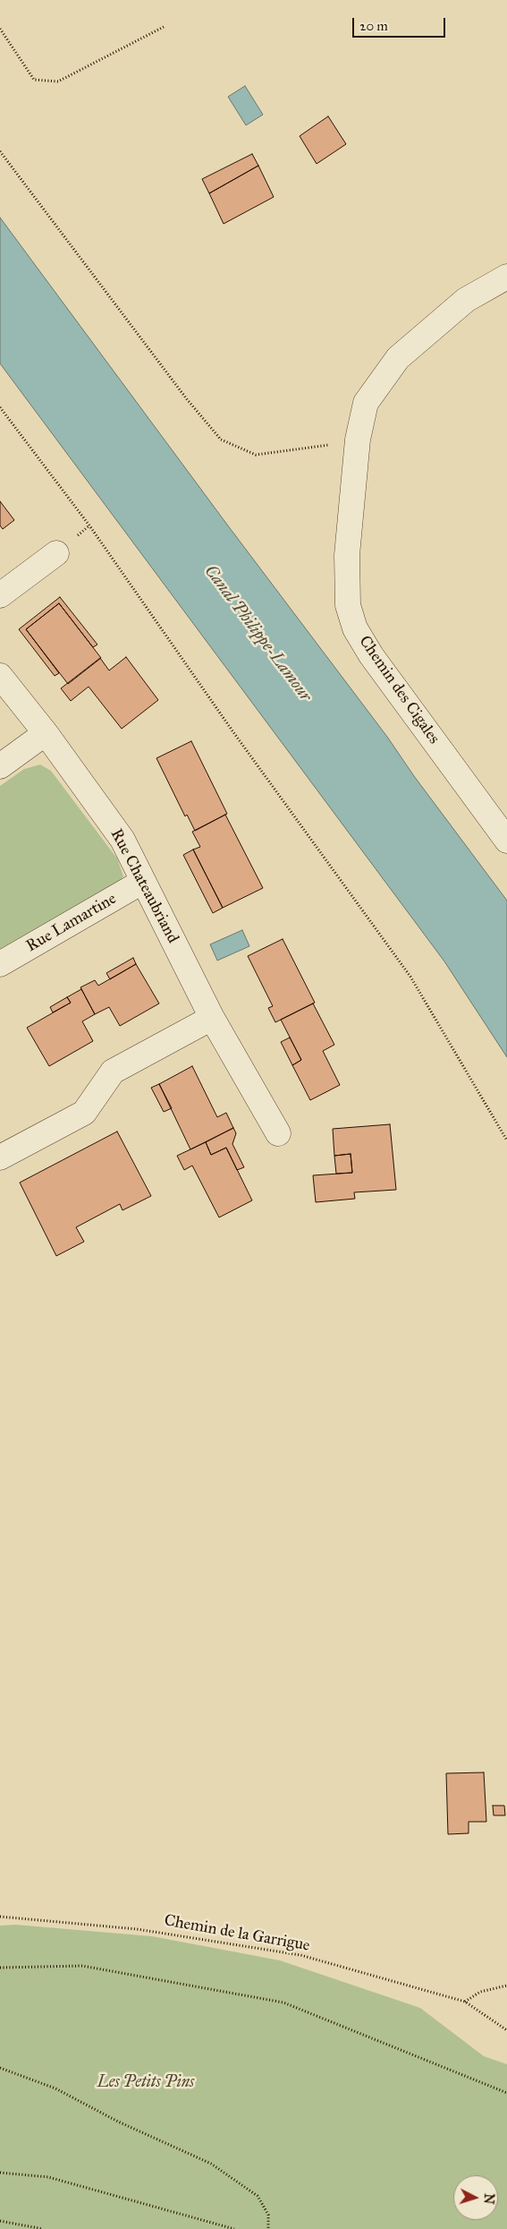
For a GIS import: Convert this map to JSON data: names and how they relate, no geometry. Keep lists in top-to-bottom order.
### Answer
{
  "streets": {
    "street": ["Chemin des Cigales", "Rue Chateaubriand", "Rue Lamartine"],
    "path": ["Chemin de la Garrigue"]
  },
  "crossings": [
    ["Rue Chateaubriand", "Rue Lamartine"]
  ],
  "water": ["Canal Philippe-Lamour"],
  "parks": ["Les Petits Pins"],
  "scale_bar": "20 m",
  "north": "right"
}
